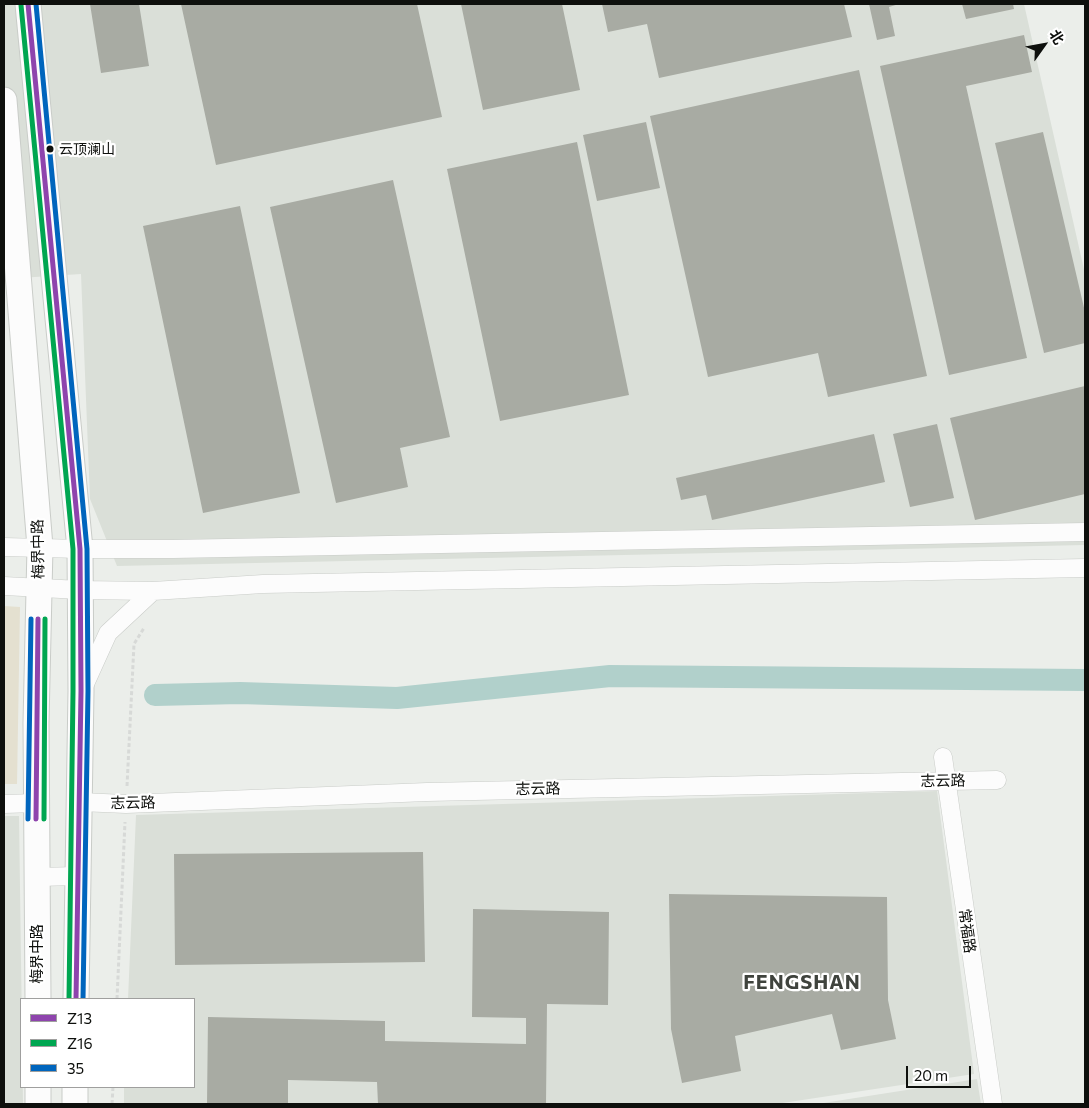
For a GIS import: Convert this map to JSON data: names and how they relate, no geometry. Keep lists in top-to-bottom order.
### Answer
{
  "streets": {
    "main road": ["梅界中路"],
    "street": ["志云路", "常福路"]
  },
  "crossings": [
    ["志云路", "常福路"]
  ],
  "districts": ["FENGSHAN"],
  "places": ["云顶澜山"],
  "lines": ["transit line Z13", "transit line 35", "transit line Z16"],
  "legend": ["Z13", "Z16", "35"],
  "scale_bar": "20 m",
  "north": "top right"
}
